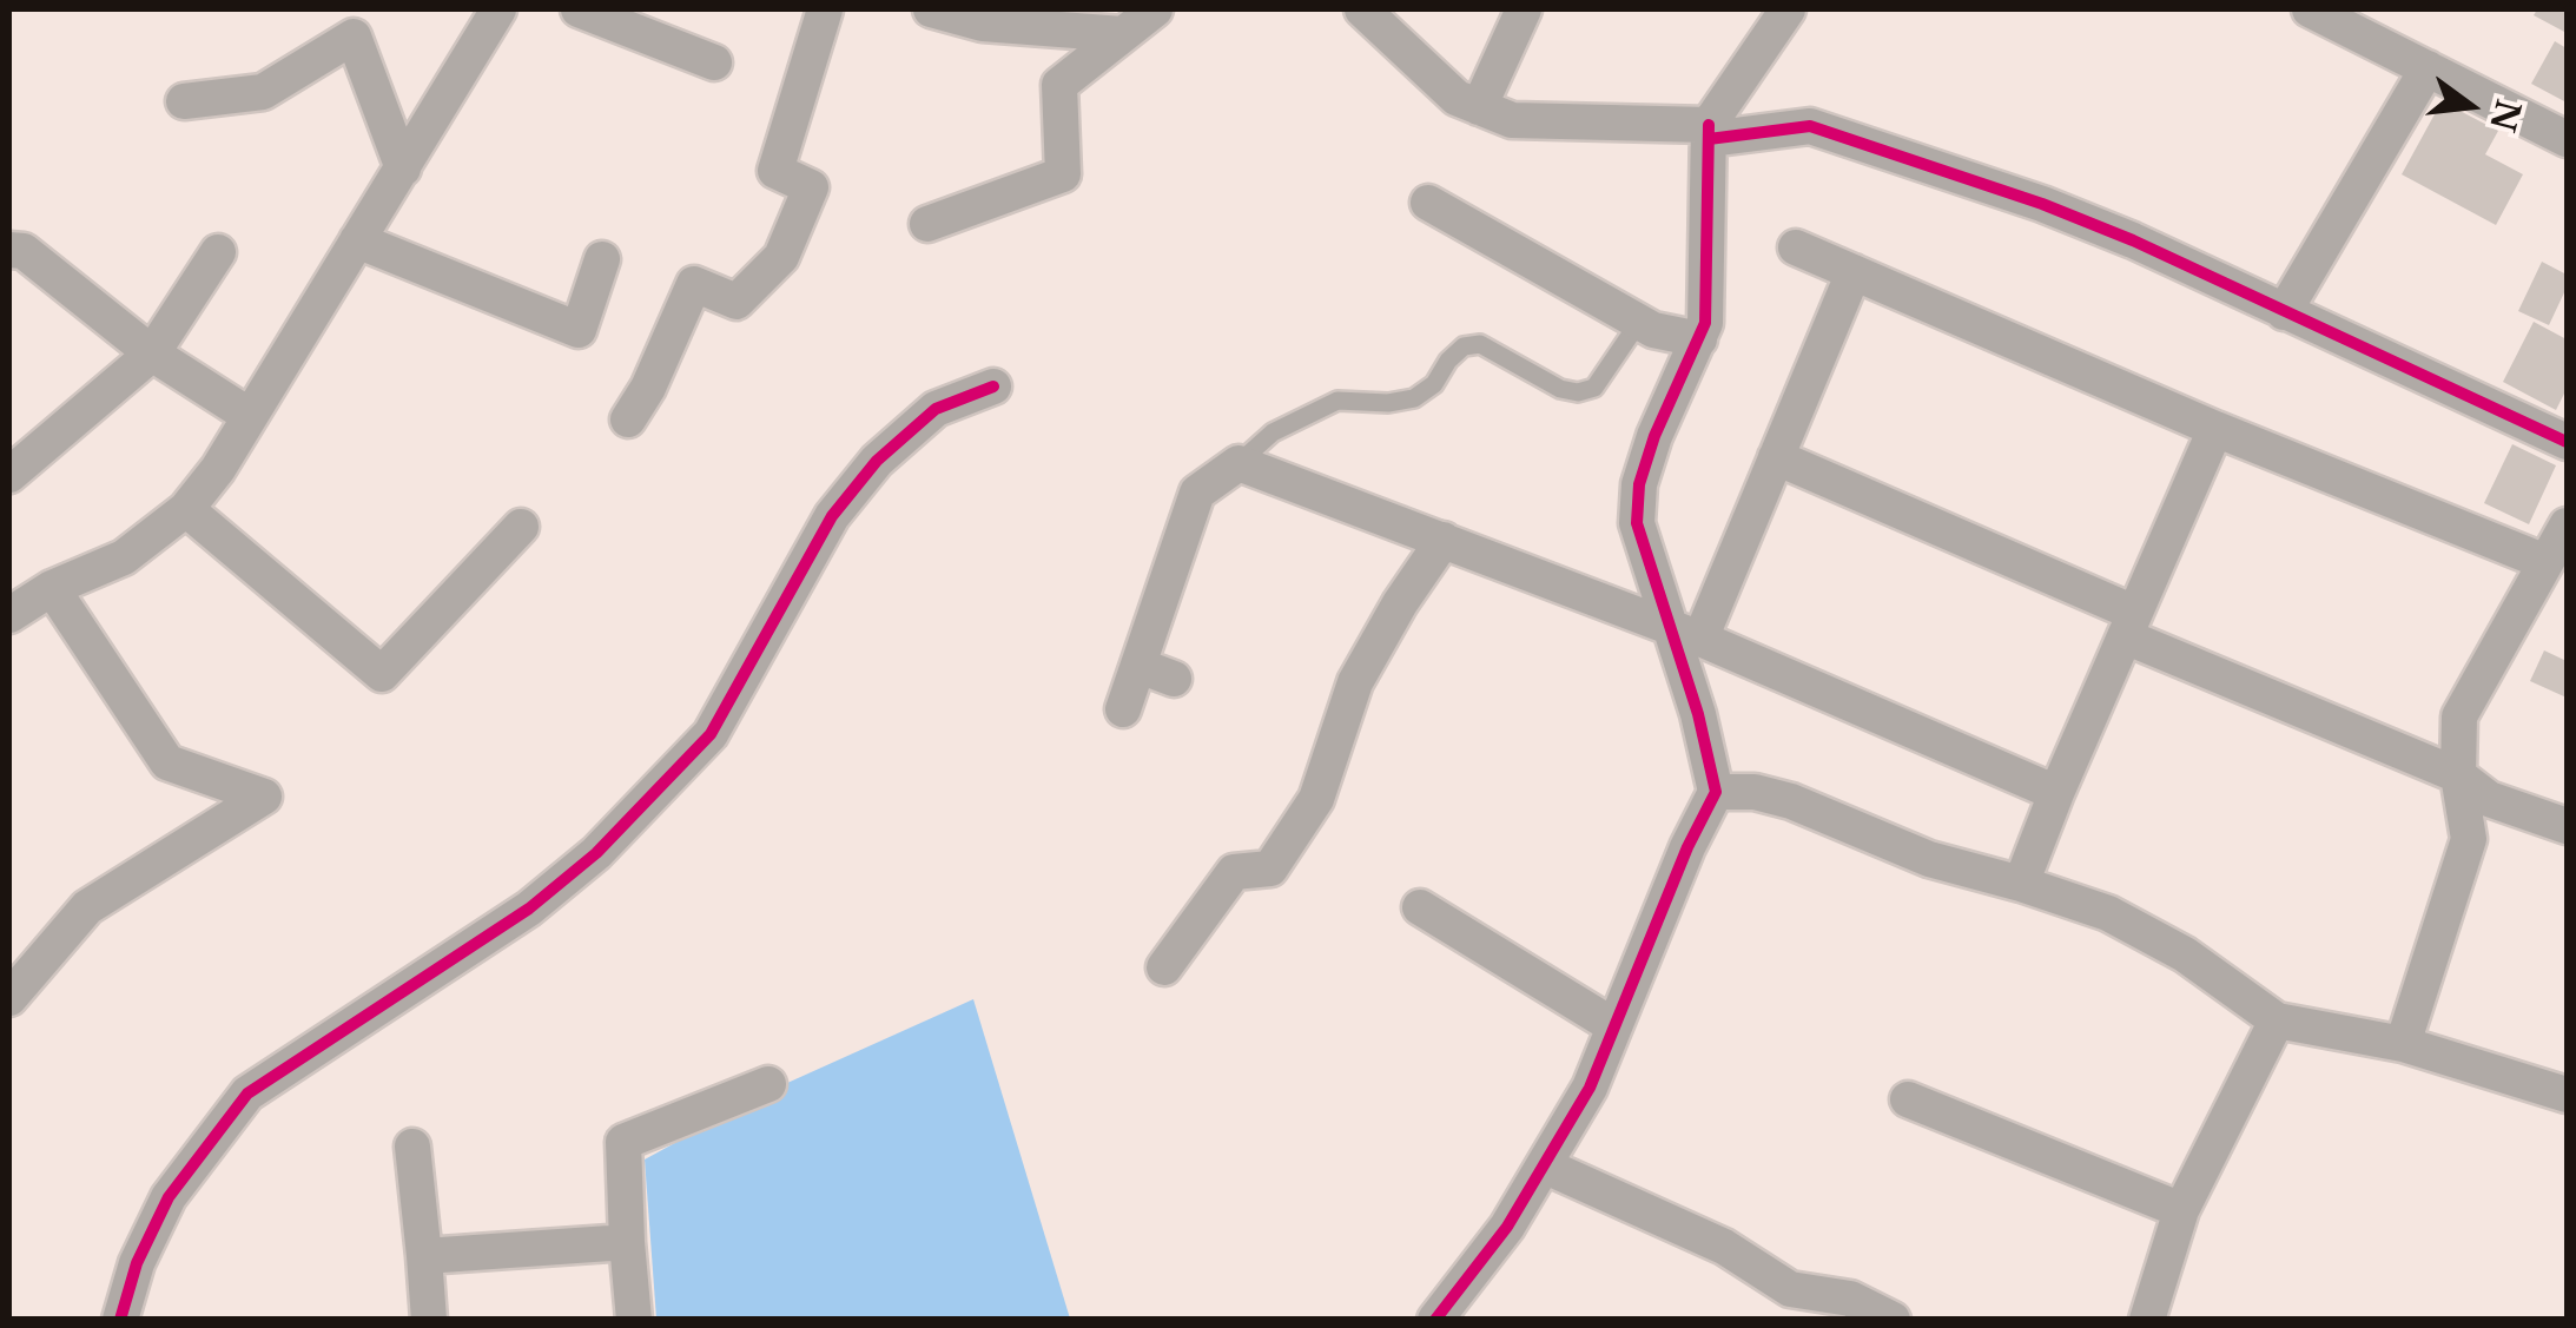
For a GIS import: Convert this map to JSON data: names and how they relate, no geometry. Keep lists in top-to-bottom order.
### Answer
{
  "north": "right"
}
